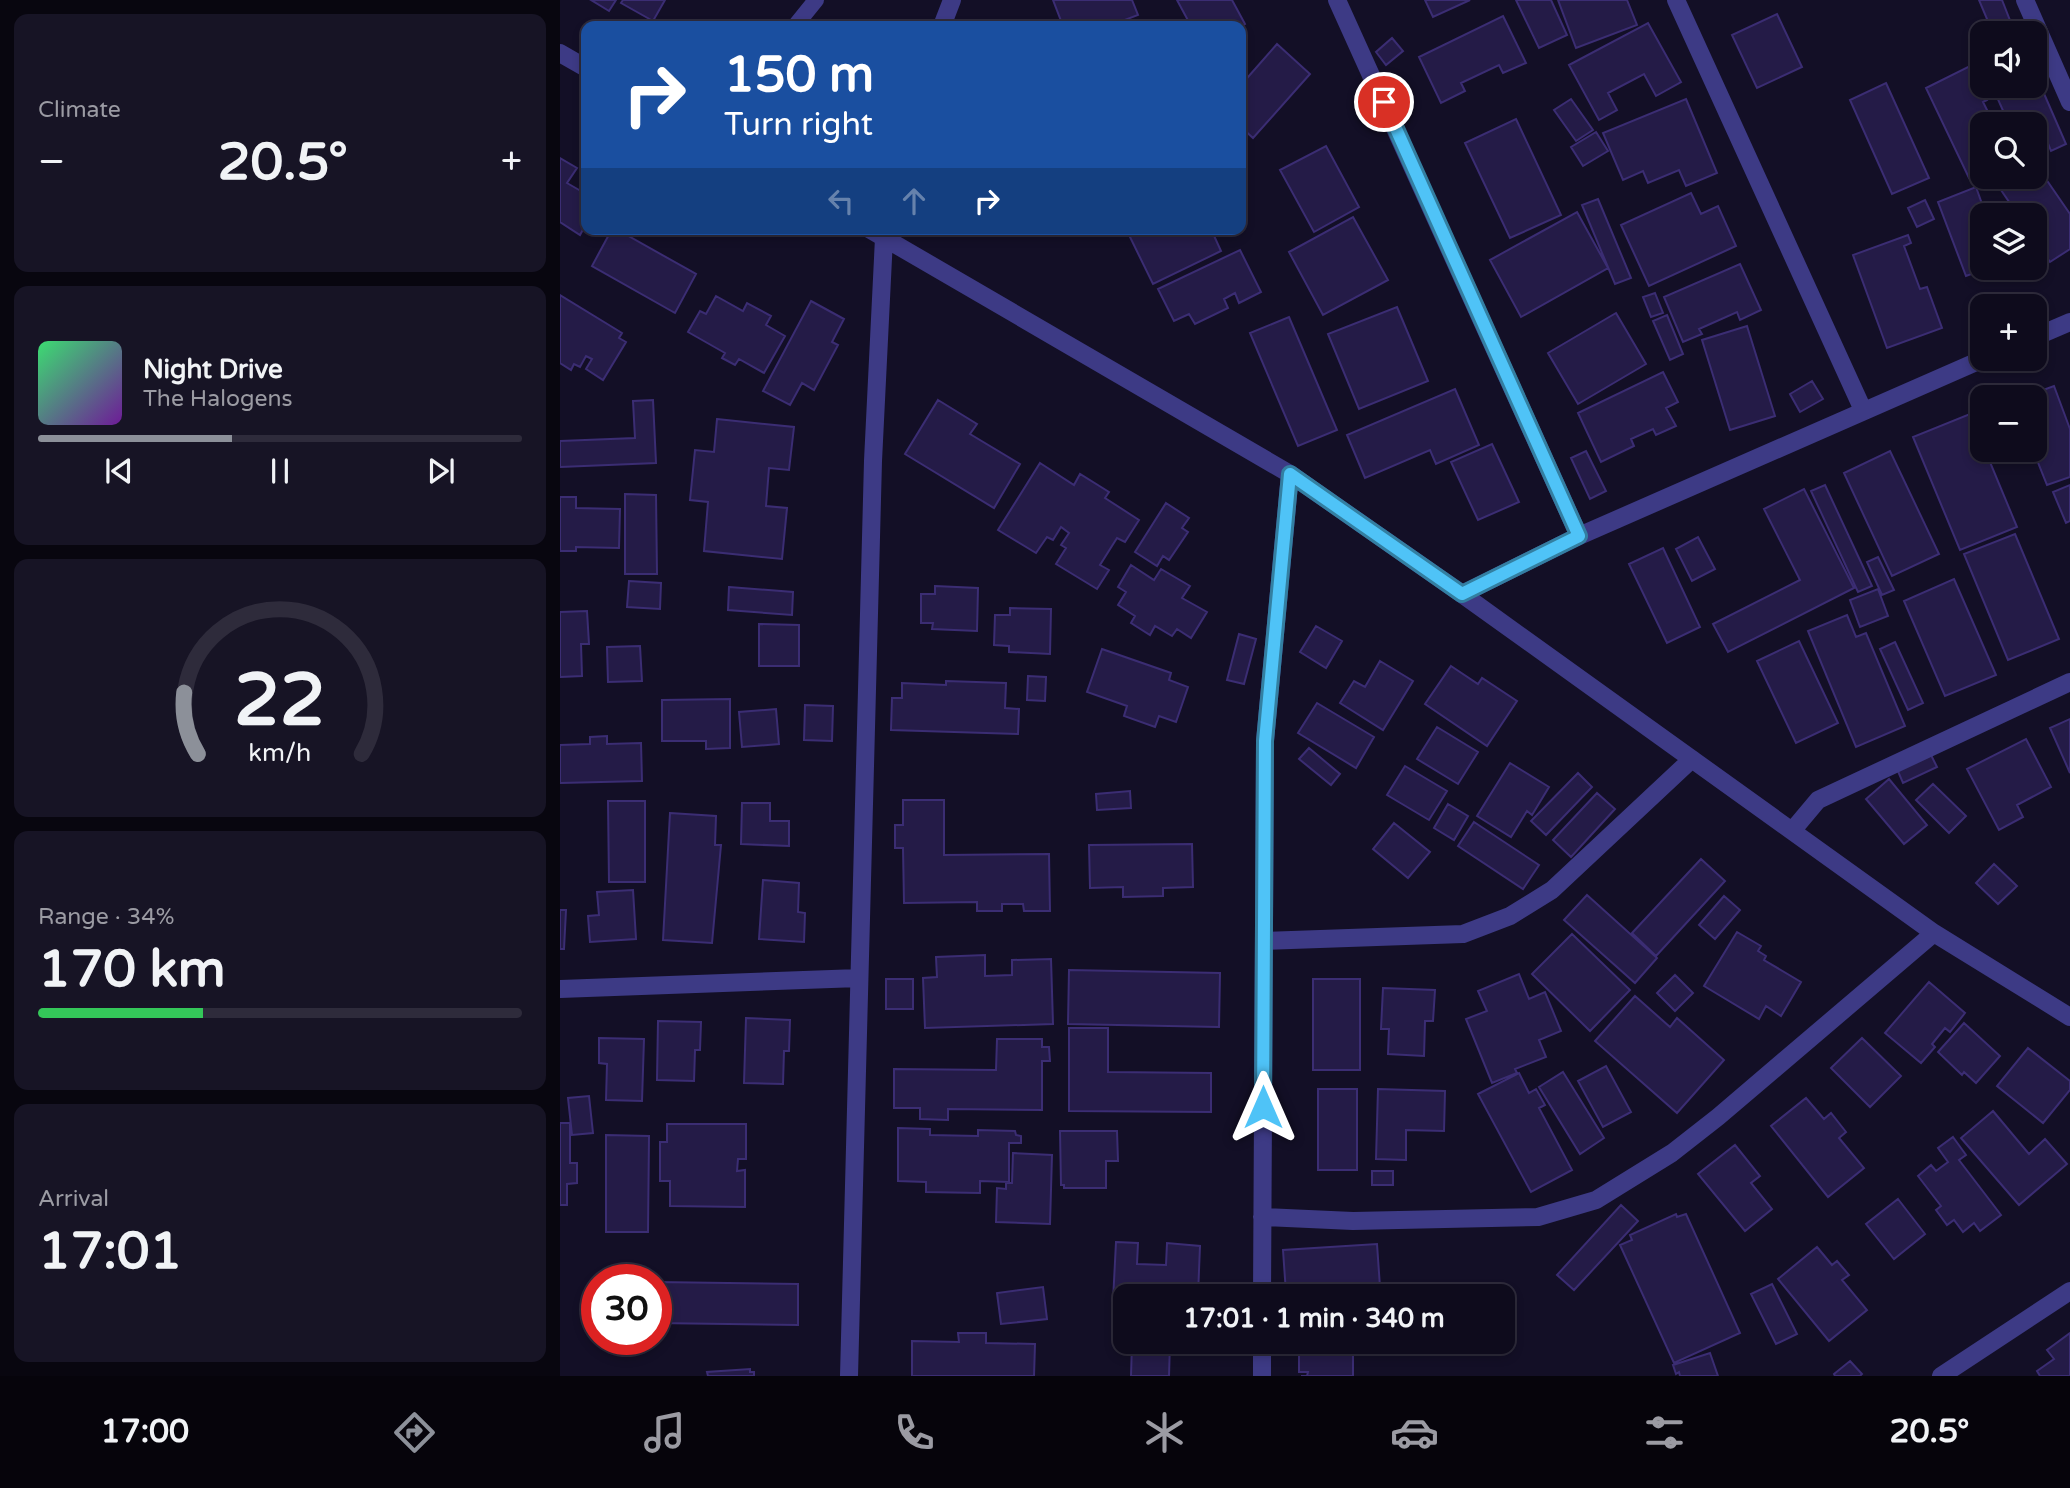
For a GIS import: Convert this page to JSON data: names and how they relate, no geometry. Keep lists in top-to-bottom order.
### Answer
{
  "page": {
    "tile": [
      "Climate",
      ["Range · 34%", "170 km"],
      ["Arrival", "17:01"]
    ],
    "map_buttons": ["+", "−"],
    "turn": ["150 m", "Turn right"],
    "heat": ["−", "20.5°", "+"],
    "song": ["Night Drive", "The Halogens"],
    "limit": "30",
    "trip": "17:01 · 1 min · 340 m",
    "tabs": ["17:00", "20.5°"],
    "gauge": ["22", "km/h"]
  }
}
